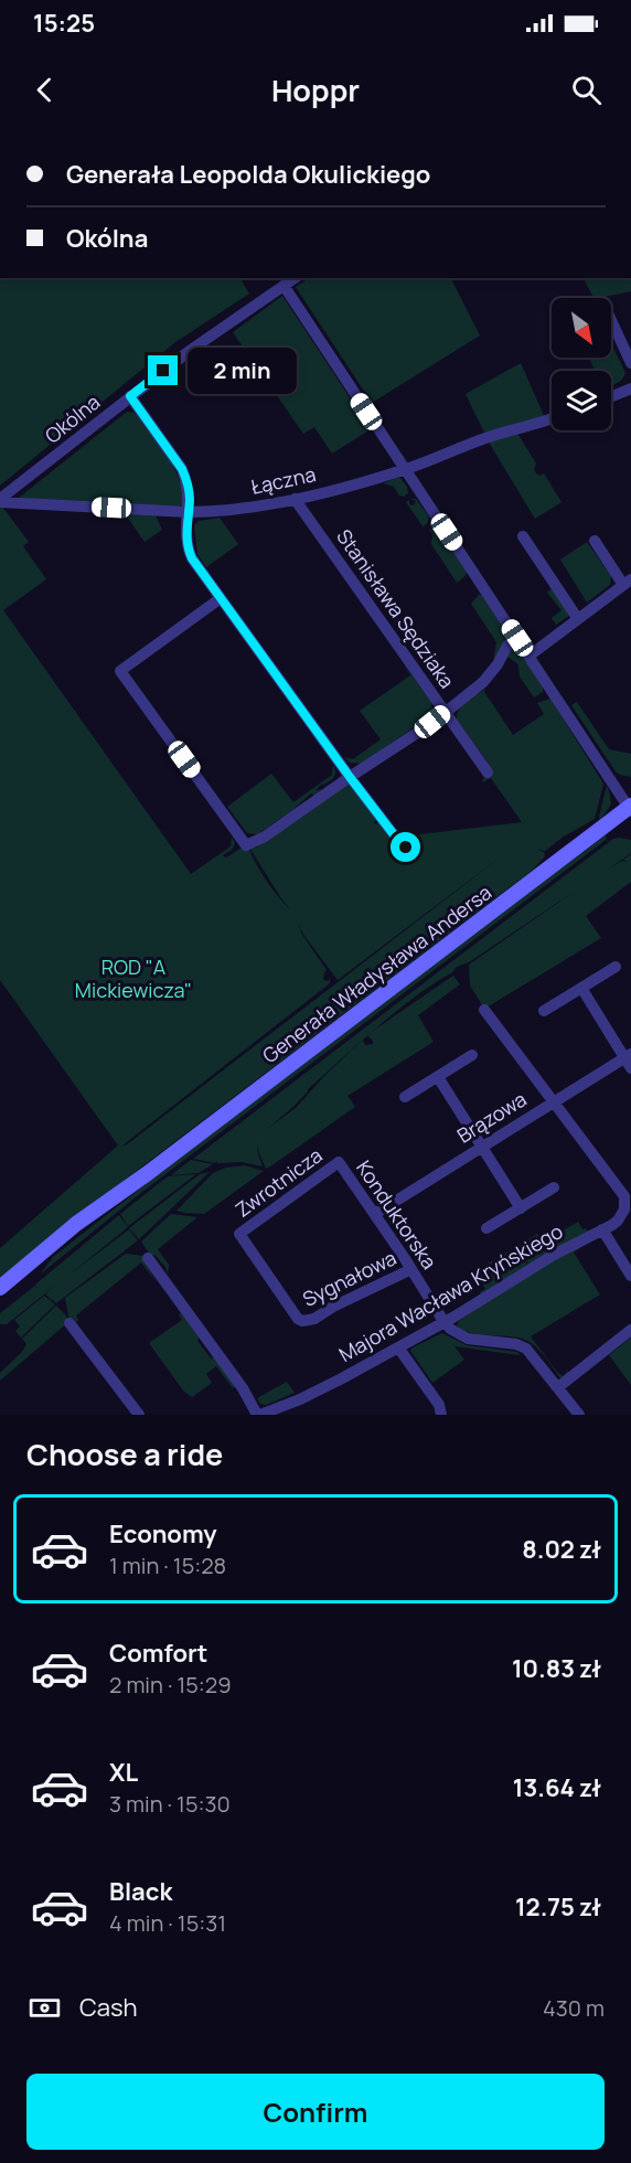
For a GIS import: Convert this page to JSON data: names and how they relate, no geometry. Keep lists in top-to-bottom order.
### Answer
{
  "streets": {
    "main road": ["Generała Władysława Andersa"],
    "street": [
      "Okólna",
      "Łączna",
      "Stanisława Sędziaka",
      "Brązowa",
      "Zwrotnicza",
      "Konduktorska",
      "Sygnałowa",
      "Majora Wacława Kryńskiego"
    ]
  },
  "crossings": [
    ["Okólna", "Łączna"],
    ["Łączna", "Stanisława Sędziaka"],
    ["Brązowa", "Konduktorska"],
    ["Brązowa", "Majora Wacława Kryńskiego"],
    ["Zwrotnicza", "Konduktorska"],
    ["Zwrotnicza", "Sygnałowa"],
    ["Konduktorska", "Sygnałowa"],
    ["Konduktorska", "Majora Wacława Kryńskiego"]
  ],
  "parks": ["ROD \"A Mickiewicza\""],
  "north": "bottom right",
  "page": {
    "status": "15:25",
    "header": "Hoppr",
    "banner": ["Generała Leopolda Okulickiego", "Okólna"],
    "bubble": "2 min",
    "heading": "Choose a ride",
    "list": [
      {
        "name": "Economy",
        "note": "1 min · 15:28",
        "value": "8.02 zł"
      },
      {
        "name": "Comfort",
        "note": "2 min · 15:29",
        "value": "10.83 zł"
      },
      {
        "name": "XL",
        "note": "3 min · 15:30",
        "value": "13.64 zł"
      },
      {
        "name": "Black",
        "note": "4 min · 15:31",
        "value": "12.75 zł"
      }
    ],
    "pay": ["Cash", "430 m"],
    "buttons": "Confirm"
  }
}
